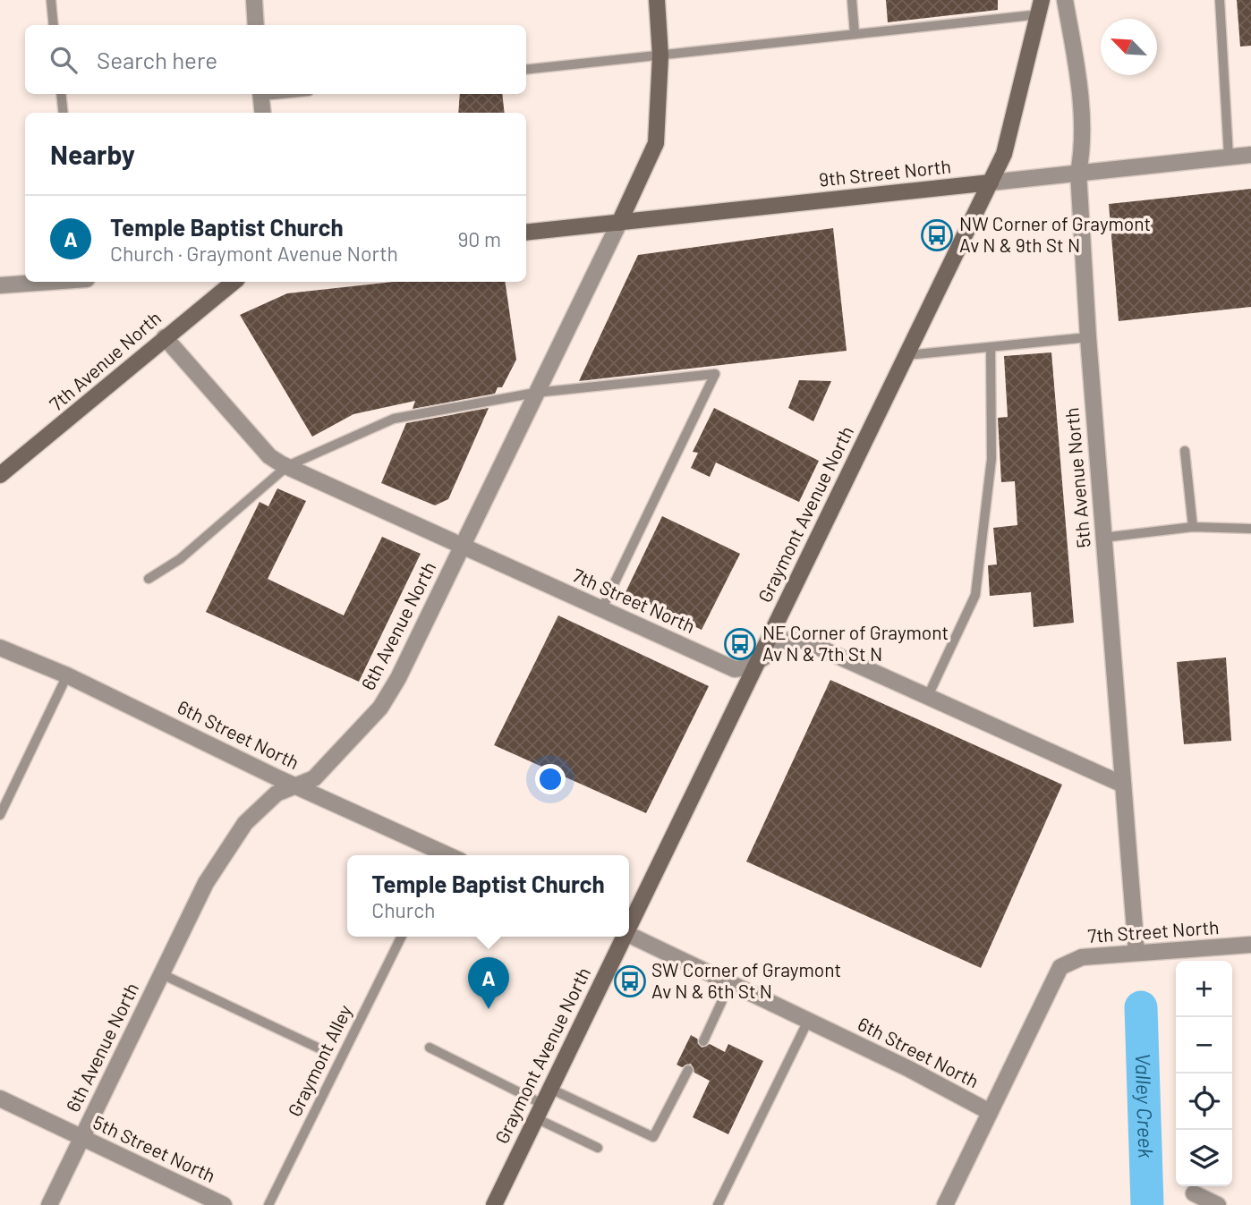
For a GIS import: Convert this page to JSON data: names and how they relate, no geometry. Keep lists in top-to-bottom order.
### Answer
{
  "streets": {
    "main road": [
      "9th Street North",
      "7th Avenue North",
      "Graymont Avenue North",
      "6th Avenue North"
    ],
    "street": [
      "5th Avenue North",
      "7th Street North",
      "6th Street North",
      "5th Street North"
    ],
    "lane": ["Graymont Alley"]
  },
  "crossings": [
    ["9th Street North", "5th Avenue North"],
    ["9th Street North", "Graymont Avenue North"],
    ["9th Street North", "6th Avenue North"],
    ["7th Avenue North", "7th Street North"],
    ["5th Avenue North", "7th Street North"],
    ["Graymont Avenue North", "7th Street North"],
    ["7th Street North", "6th Avenue North"],
    ["7th Street North", "6th Street North"],
    ["6th Avenue North", "6th Street North"],
    ["6th Avenue North", "5th Street North"]
  ],
  "water": ["Valley Creek"],
  "places": {
    "bus stop": ["NW Corner of Graymont Av N & 9th St N", "NE Corner of Graymont Av N & 7th St N", "SW Corner of Graymont Av N & 6th St N"]
  },
  "north": "top left",
  "page": {
    "search": "Search here",
    "heading": "Nearby",
    "list": [
      {
        "mark": "A",
        "name": "Temple Baptist Church",
        "note": "Church · Graymont Avenue North",
        "value": "90 m"
      }
    ],
    "popup": ["Temple Baptist Church", "Church"],
    "pins": "A",
    "map_buttons": ["+", "−"]
  }
}
